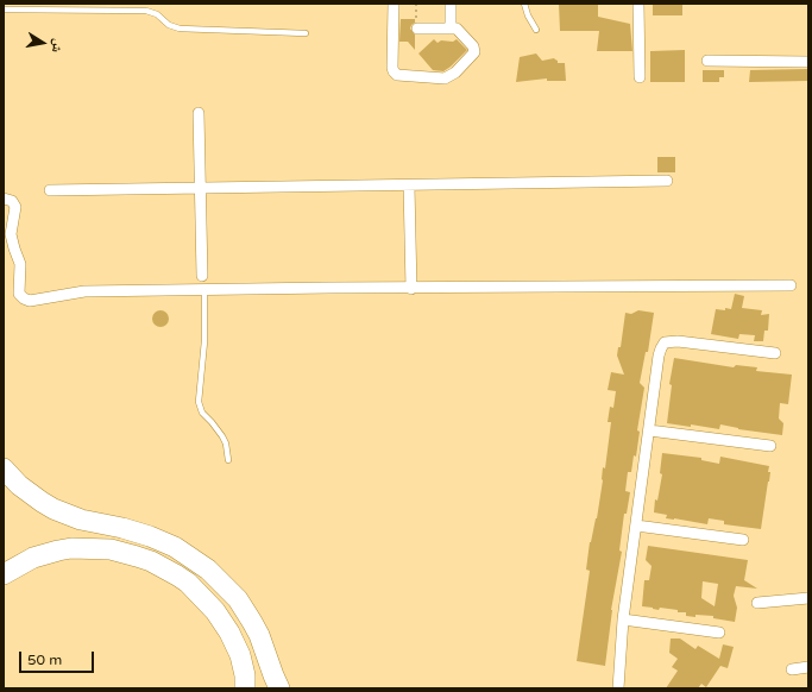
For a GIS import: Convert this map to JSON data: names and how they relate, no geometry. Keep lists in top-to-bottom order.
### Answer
{
  "scale_bar": "50 m",
  "north": "right"
}
